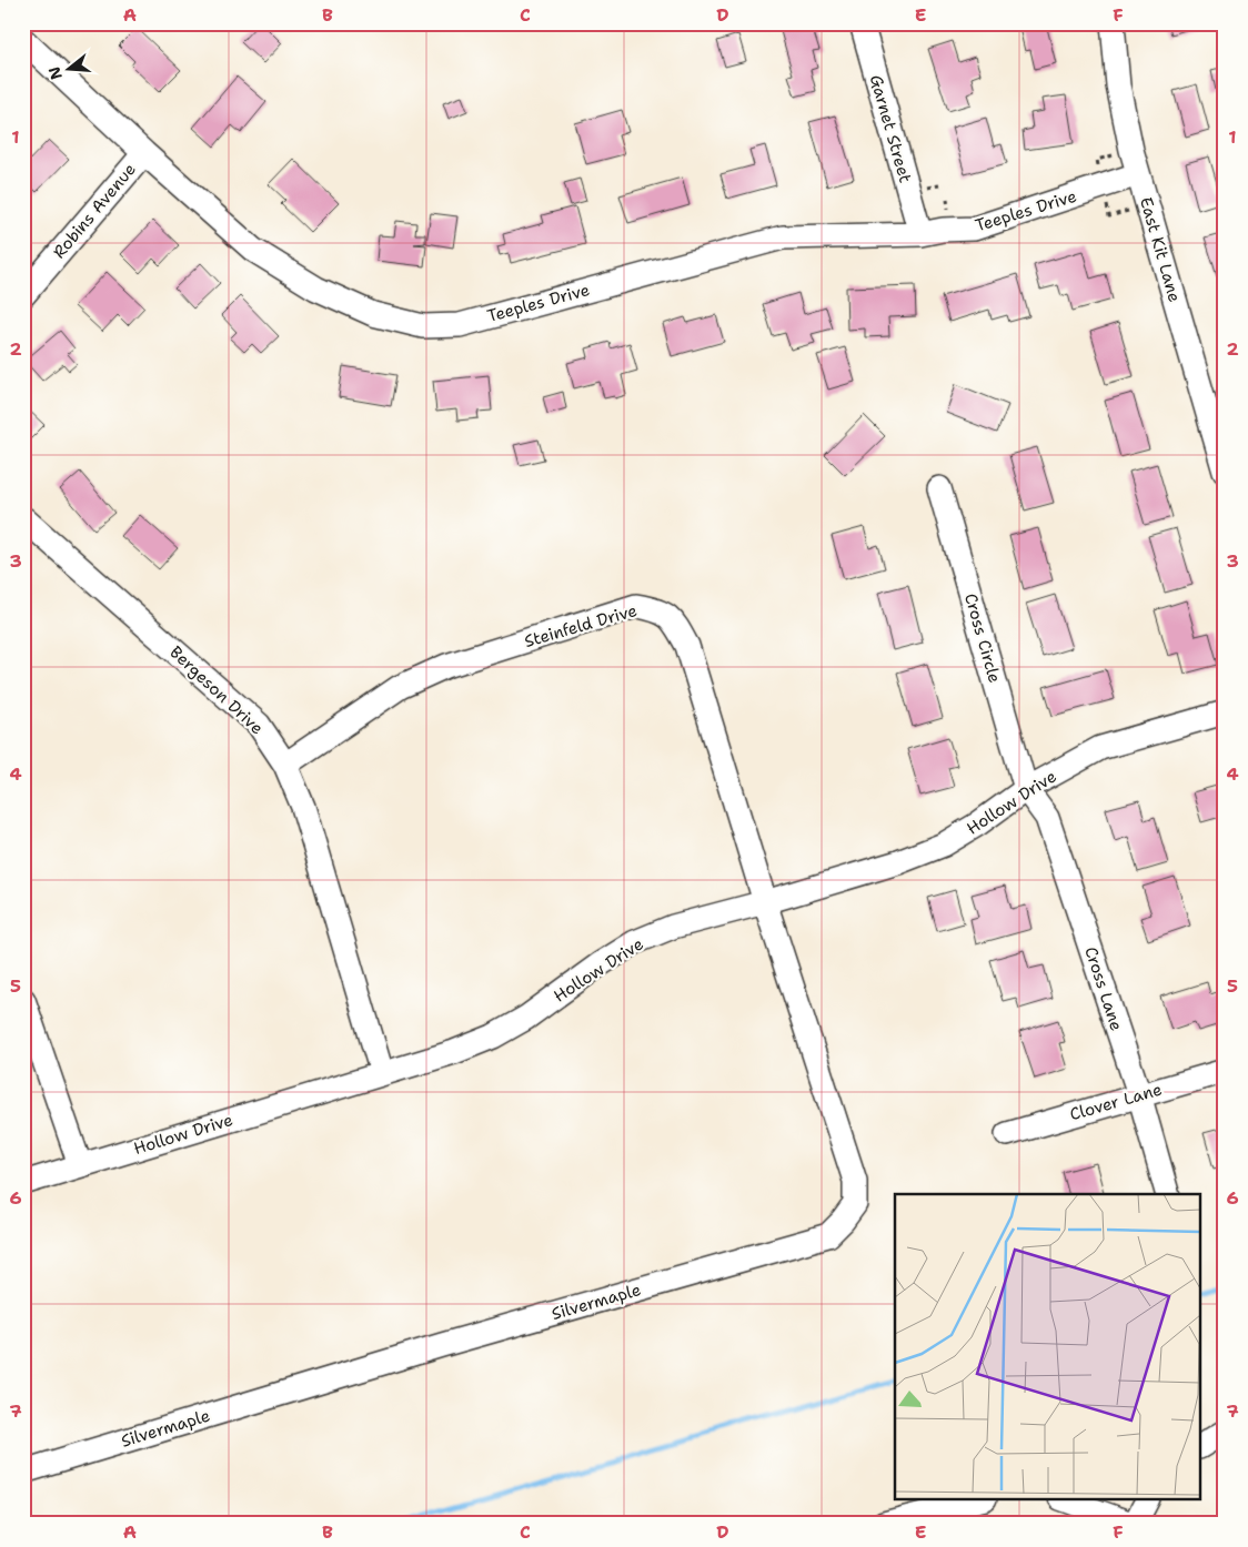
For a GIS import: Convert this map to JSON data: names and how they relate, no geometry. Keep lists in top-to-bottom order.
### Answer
{
  "streets": {
    "street": [
      "Garnet Street",
      "Robins Avenue",
      "Teeples Drive",
      "East Kit Lane",
      "Steinfeld Drive",
      "Cross Circle",
      "Bergeson Drive",
      "Hollow Drive",
      "Cross Lane",
      "Clover Lane",
      "Silvermaple"
    ]
  },
  "crossings": [
    ["Garnet Street", "Teeples Drive"],
    ["Robins Avenue", "Teeples Drive"],
    ["Teeples Drive", "East Kit Lane"],
    ["Steinfeld Drive", "Bergeson Drive"],
    ["Steinfeld Drive", "Hollow Drive"],
    ["Steinfeld Drive", "Silvermaple"],
    ["Cross Circle", "Hollow Drive"],
    ["Cross Circle", "Cross Lane"],
    ["Bergeson Drive", "Hollow Drive"],
    ["Hollow Drive", "Cross Lane"],
    ["Hollow Drive", "Silvermaple"],
    ["Cross Lane", "Clover Lane"]
  ],
  "north": "left",
  "grid": {
    "columns": [
      "A",
      "B",
      "C",
      "D",
      "E",
      "F"
    ],
    "rows": [
      "1",
      "2",
      "3",
      "4",
      "5",
      "6",
      "7"
    ]
  }
}
